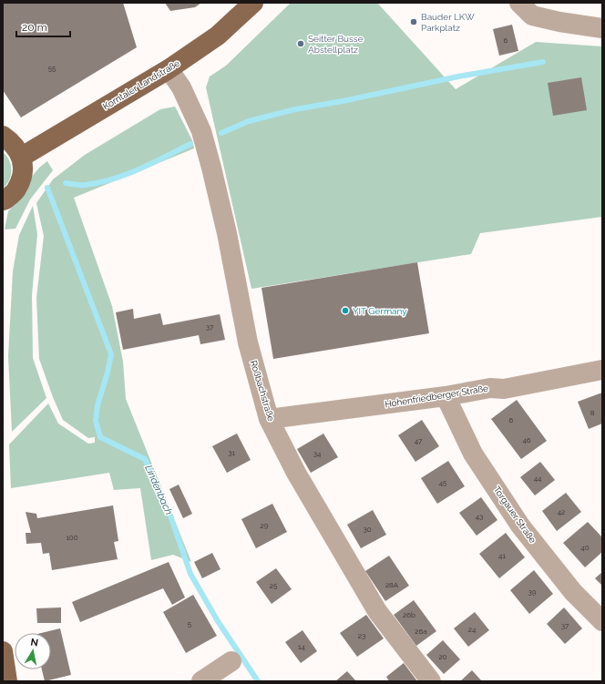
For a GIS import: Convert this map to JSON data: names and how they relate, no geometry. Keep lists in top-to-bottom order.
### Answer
{
  "streets": {
    "main road": ["Korntaler Landstraße"],
    "street": ["Roßbachstraße", "Hohenfriedberger Straße", "Torgauer Straße"]
  },
  "crossings": [
    ["Korntaler Landstraße", "Roßbachstraße"],
    ["Roßbachstraße", "Hohenfriedberger Straße"],
    ["Hohenfriedberger Straße", "Torgauer Straße"]
  ],
  "water": ["Lindenbach"],
  "places": ["Bauder LKW Parkplatz", "Seitter Busse Abstellplatz", "YIT Germany"],
  "house_numbers": [
    "6",
    "55",
    "37",
    "8",
    "6",
    "46",
    "47",
    "31",
    "34",
    "44",
    "45",
    "42",
    "43",
    "29",
    "30",
    "100",
    "40",
    "41",
    "28A",
    "25",
    "39",
    "26b",
    "5",
    "37",
    "24",
    "26a",
    "23",
    "14",
    "20"
  ],
  "scale_bar": "20 m",
  "north": "top"
}
